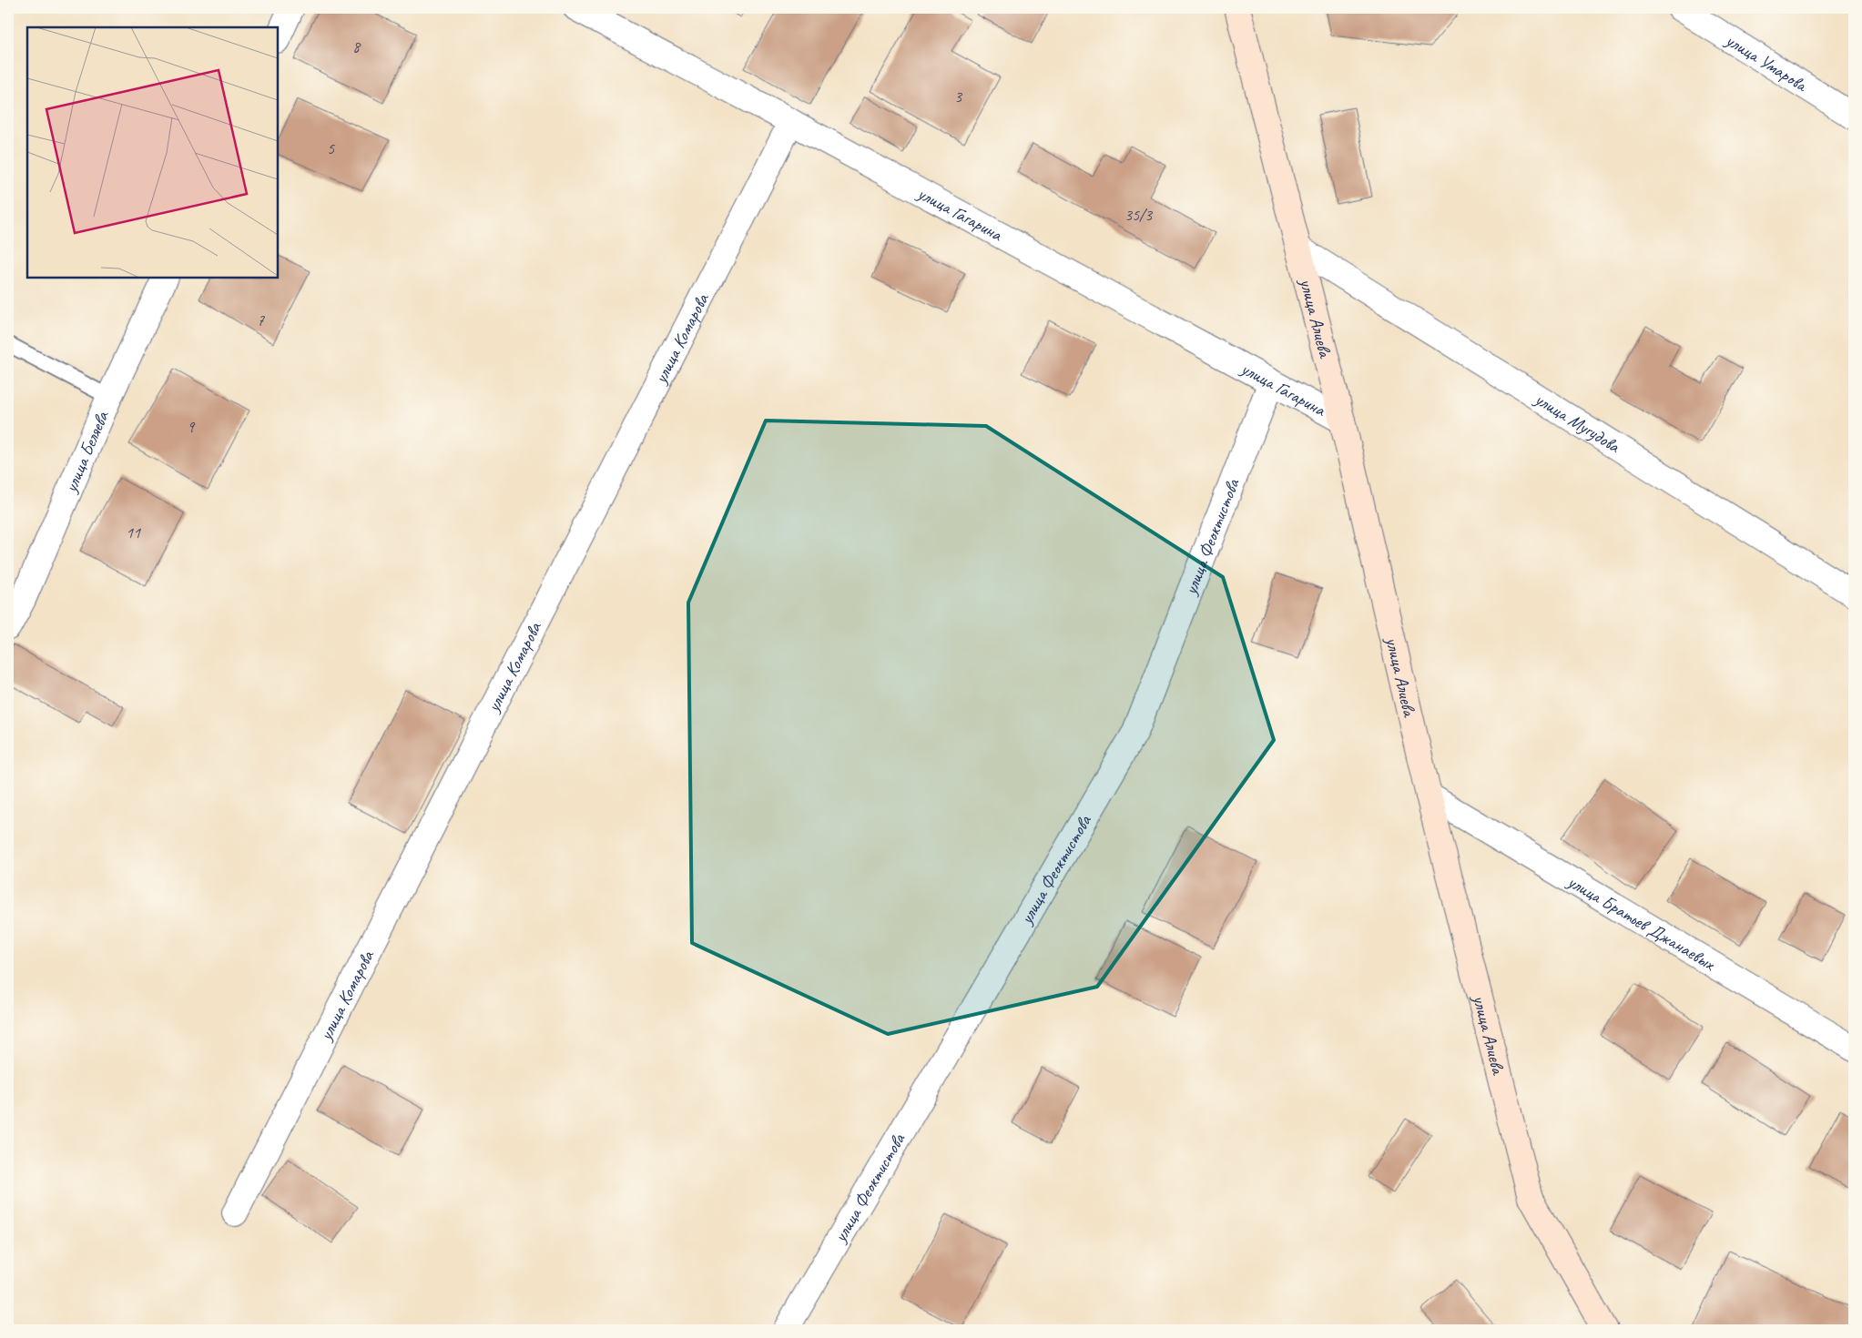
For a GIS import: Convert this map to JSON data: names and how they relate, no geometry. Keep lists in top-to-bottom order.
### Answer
{
  "streets": {
    "street": [
      "улица Умарова",
      "улица Гагарина",
      "улица Алиева",
      "улица Комарова",
      "улица Мугудова",
      "улица Беляева",
      "улица Феоктистова",
      "улица Братьев Джанаевых"
    ]
  },
  "crossings": [
    ["улица Гагарина", "улица Алиева"],
    ["улица Гагарина", "улица Комарова"],
    ["улица Гагарина", "улица Феоктистова"],
    ["улица Алиева", "улица Мугудова"],
    ["улица Алиева", "улица Братьев Джанаевых"]
  ],
  "house_numbers": [
    "8",
    "3",
    "5",
    "35/3",
    "7",
    "9",
    "11"
  ]
}
